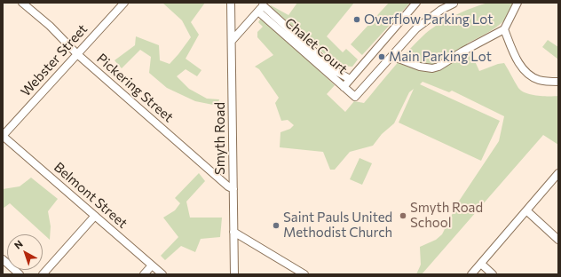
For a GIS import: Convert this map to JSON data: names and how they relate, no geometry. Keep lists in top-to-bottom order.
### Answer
{
  "streets": {
    "street": [
      "Chalet Court",
      "Webster Street",
      "Pickering Street",
      "Smyth Road",
      "Belmont Street"
    ]
  },
  "crossings": [
    ["Webster Street", "Pickering Street"],
    ["Webster Street", "Belmont Street"],
    ["Pickering Street", "Smyth Road"]
  ],
  "places": [
    "Overflow Parking Lot",
    "Main Parking Lot",
    "Smyth Road School",
    "Saint Pauls United Methodist Church"
  ],
  "north": "top left"
}
